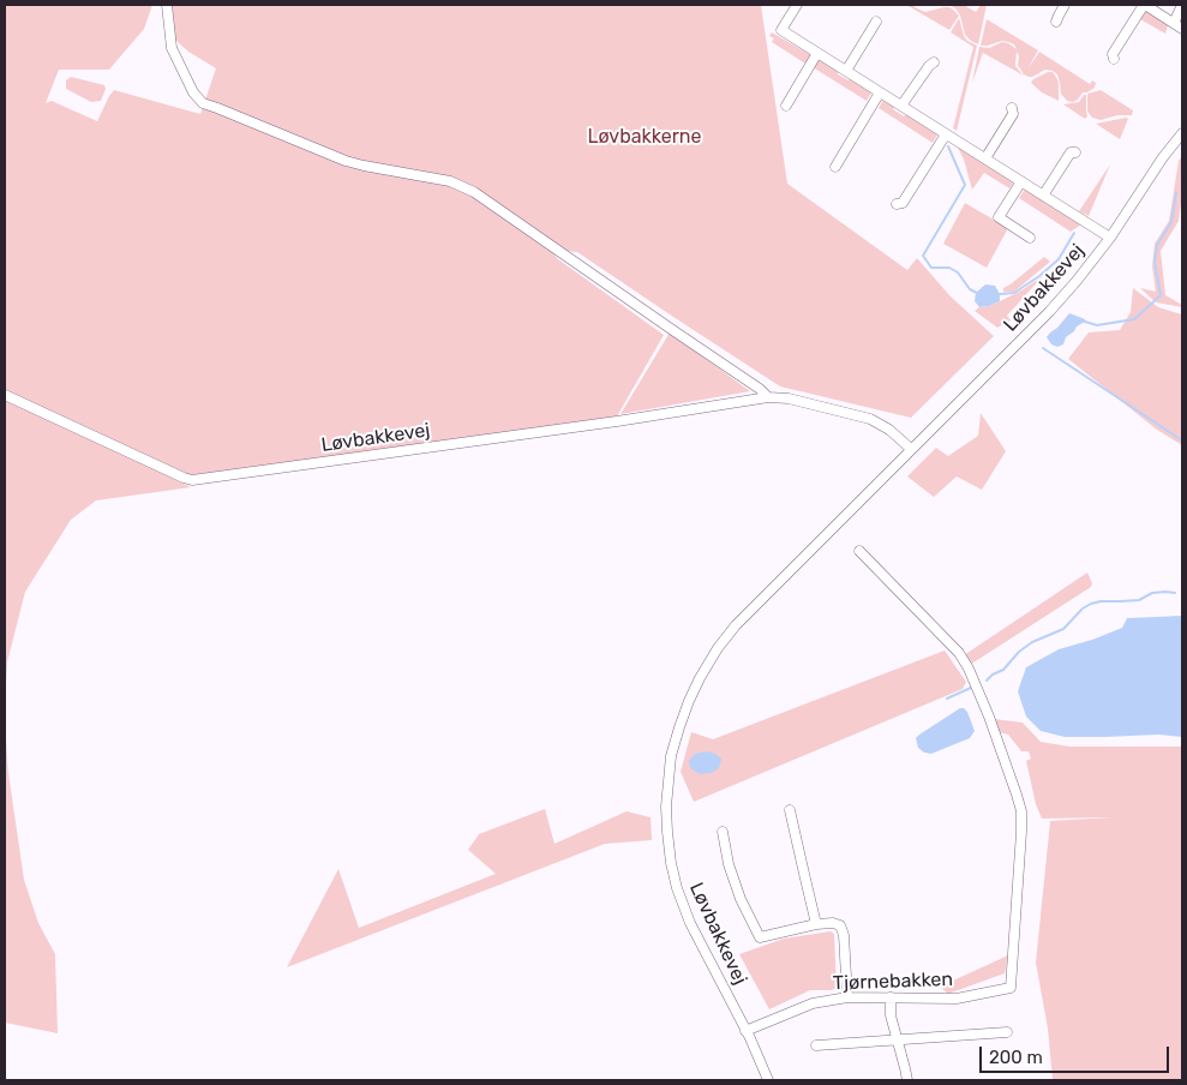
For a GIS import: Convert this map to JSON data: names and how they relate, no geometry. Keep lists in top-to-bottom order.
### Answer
{
  "streets": {
    "street": ["Løvbakkevej", "Tjørnebakken"]
  },
  "crossings": [
    ["Løvbakkevej", "Tjørnebakken"]
  ],
  "parks": ["Løvbakkerne"],
  "scale_bar": "200 m"
}
